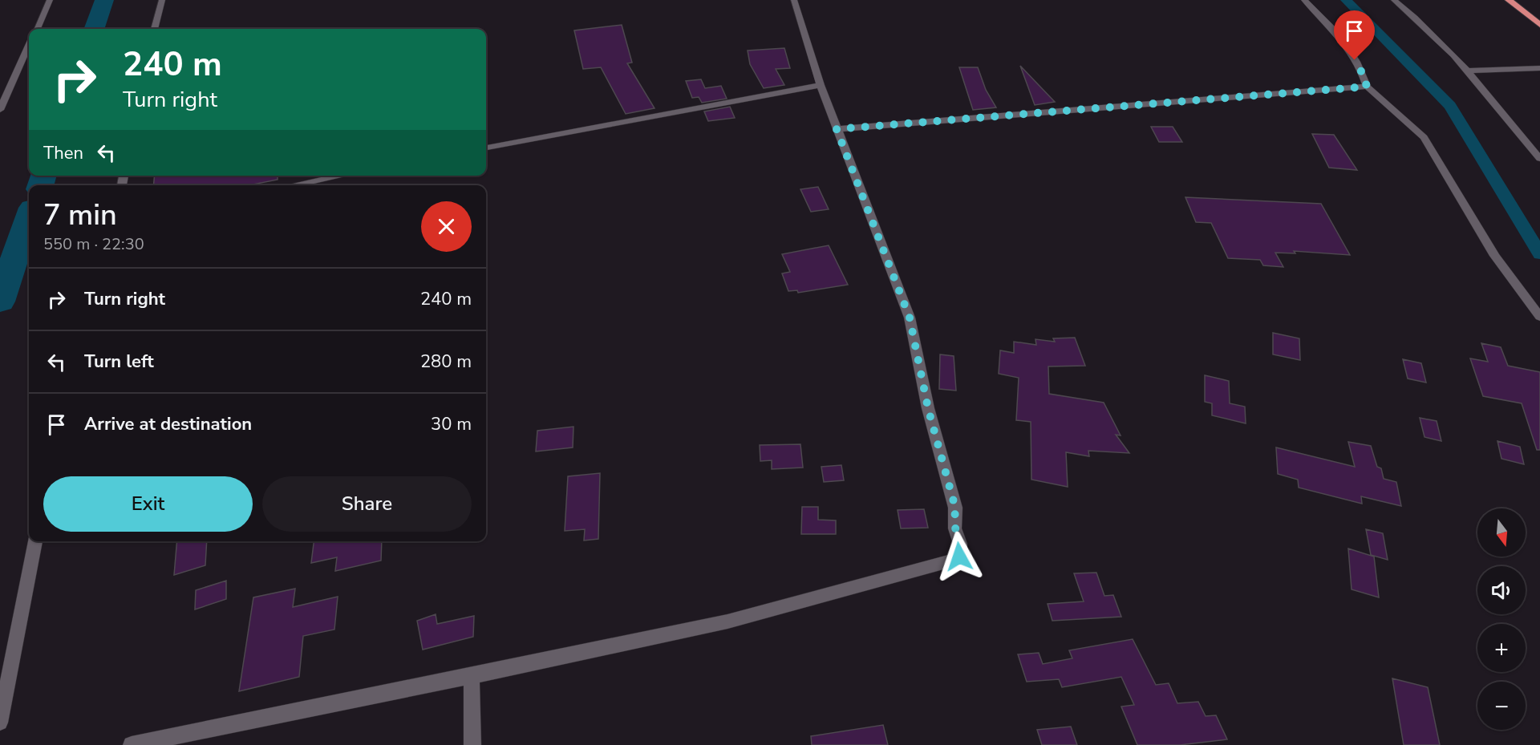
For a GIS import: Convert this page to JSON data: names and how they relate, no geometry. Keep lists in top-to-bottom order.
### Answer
{
  "north": "bottom",
  "page": {
    "turn": ["240 m", "Turn right"],
    "then": "Then",
    "heading": ["7 min", "550 m · 22:30"],
    "list": [
      {
        "name": "Turn right",
        "value": "240 m"
      },
      {
        "name": "Turn left",
        "value": "280 m"
      },
      {
        "name": "Arrive at destination",
        "value": "30 m"
      }
    ],
    "buttons": ["Exit", "Share"],
    "map_buttons": ["+", "−"]
  }
}
